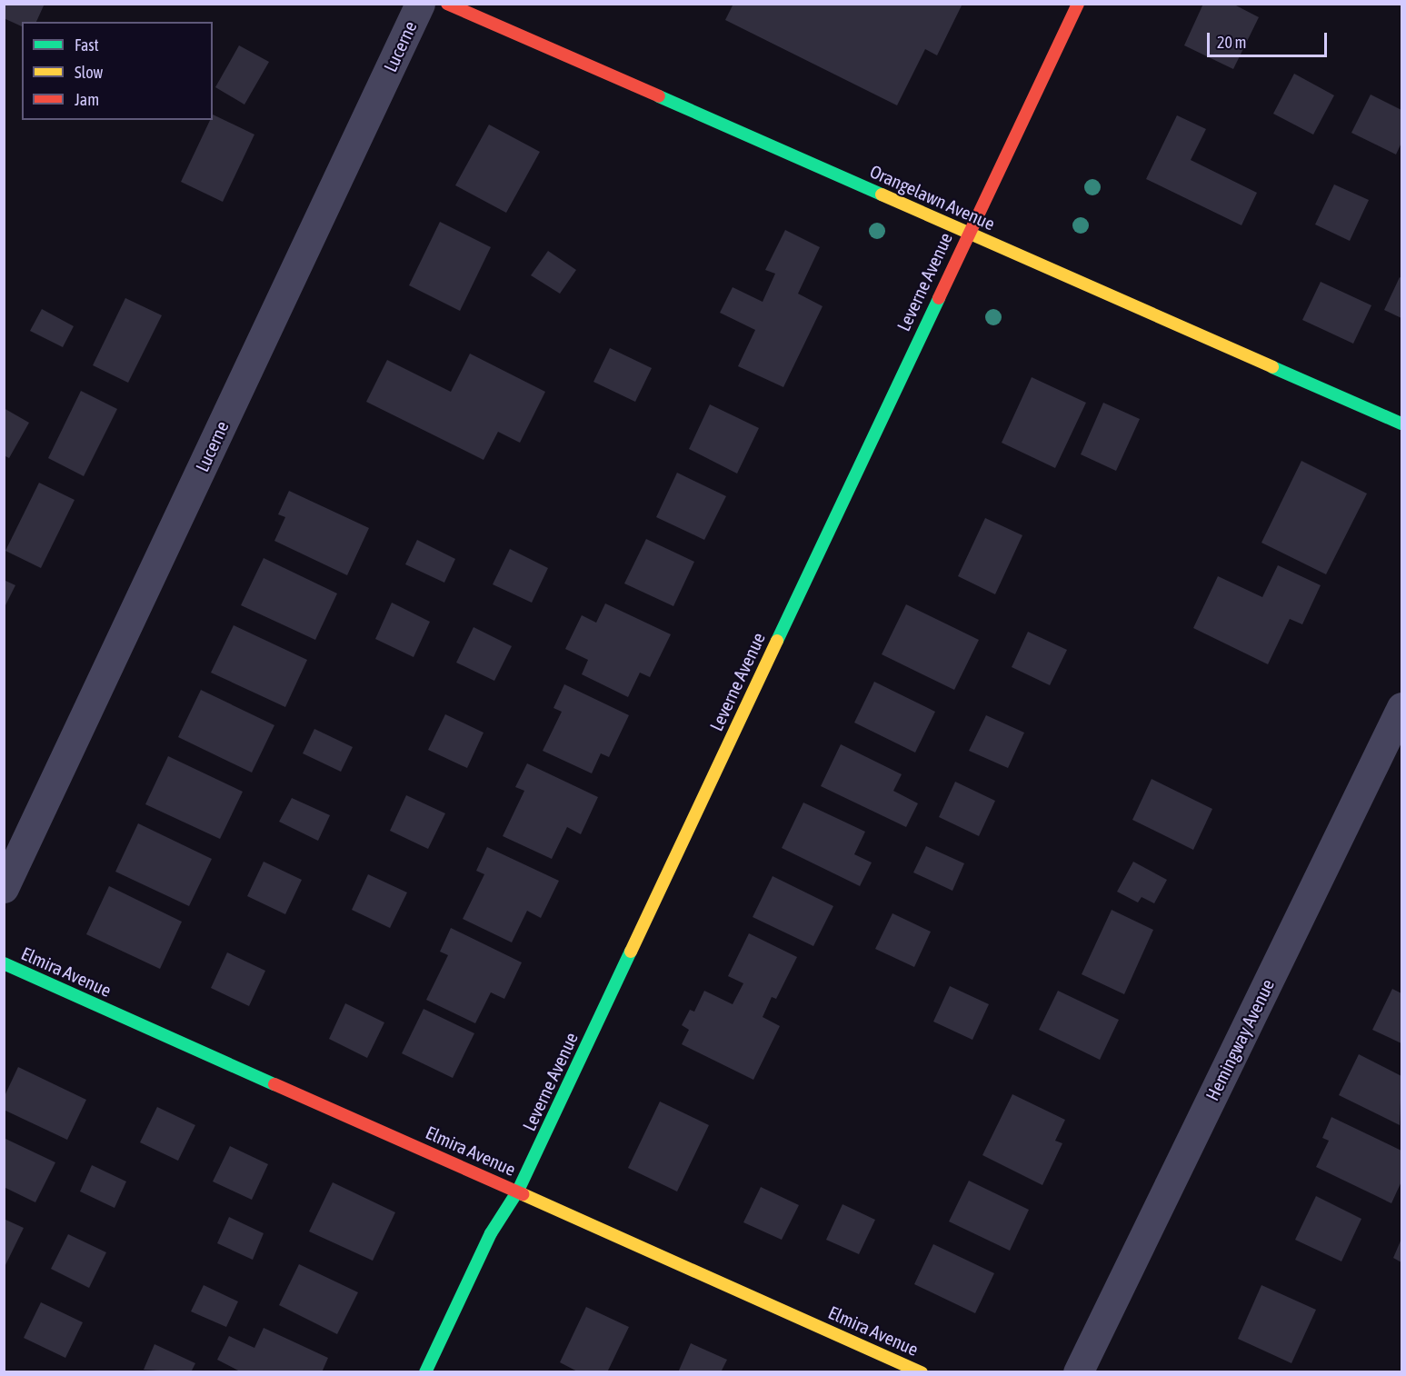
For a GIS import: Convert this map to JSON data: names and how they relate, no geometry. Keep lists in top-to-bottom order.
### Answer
{
  "streets": {
    "street": [
      "Lucerne",
      "Orangelawn Avenue",
      "Leverne Avenue",
      "Elmira Avenue",
      "Hemingway Avenue"
    ]
  },
  "crossings": [
    ["Orangelawn Avenue", "Leverne Avenue"],
    ["Leverne Avenue", "Elmira Avenue"]
  ],
  "legend": ["Fast", "Slow", "Jam"],
  "scale_bar": "20 m"
}
